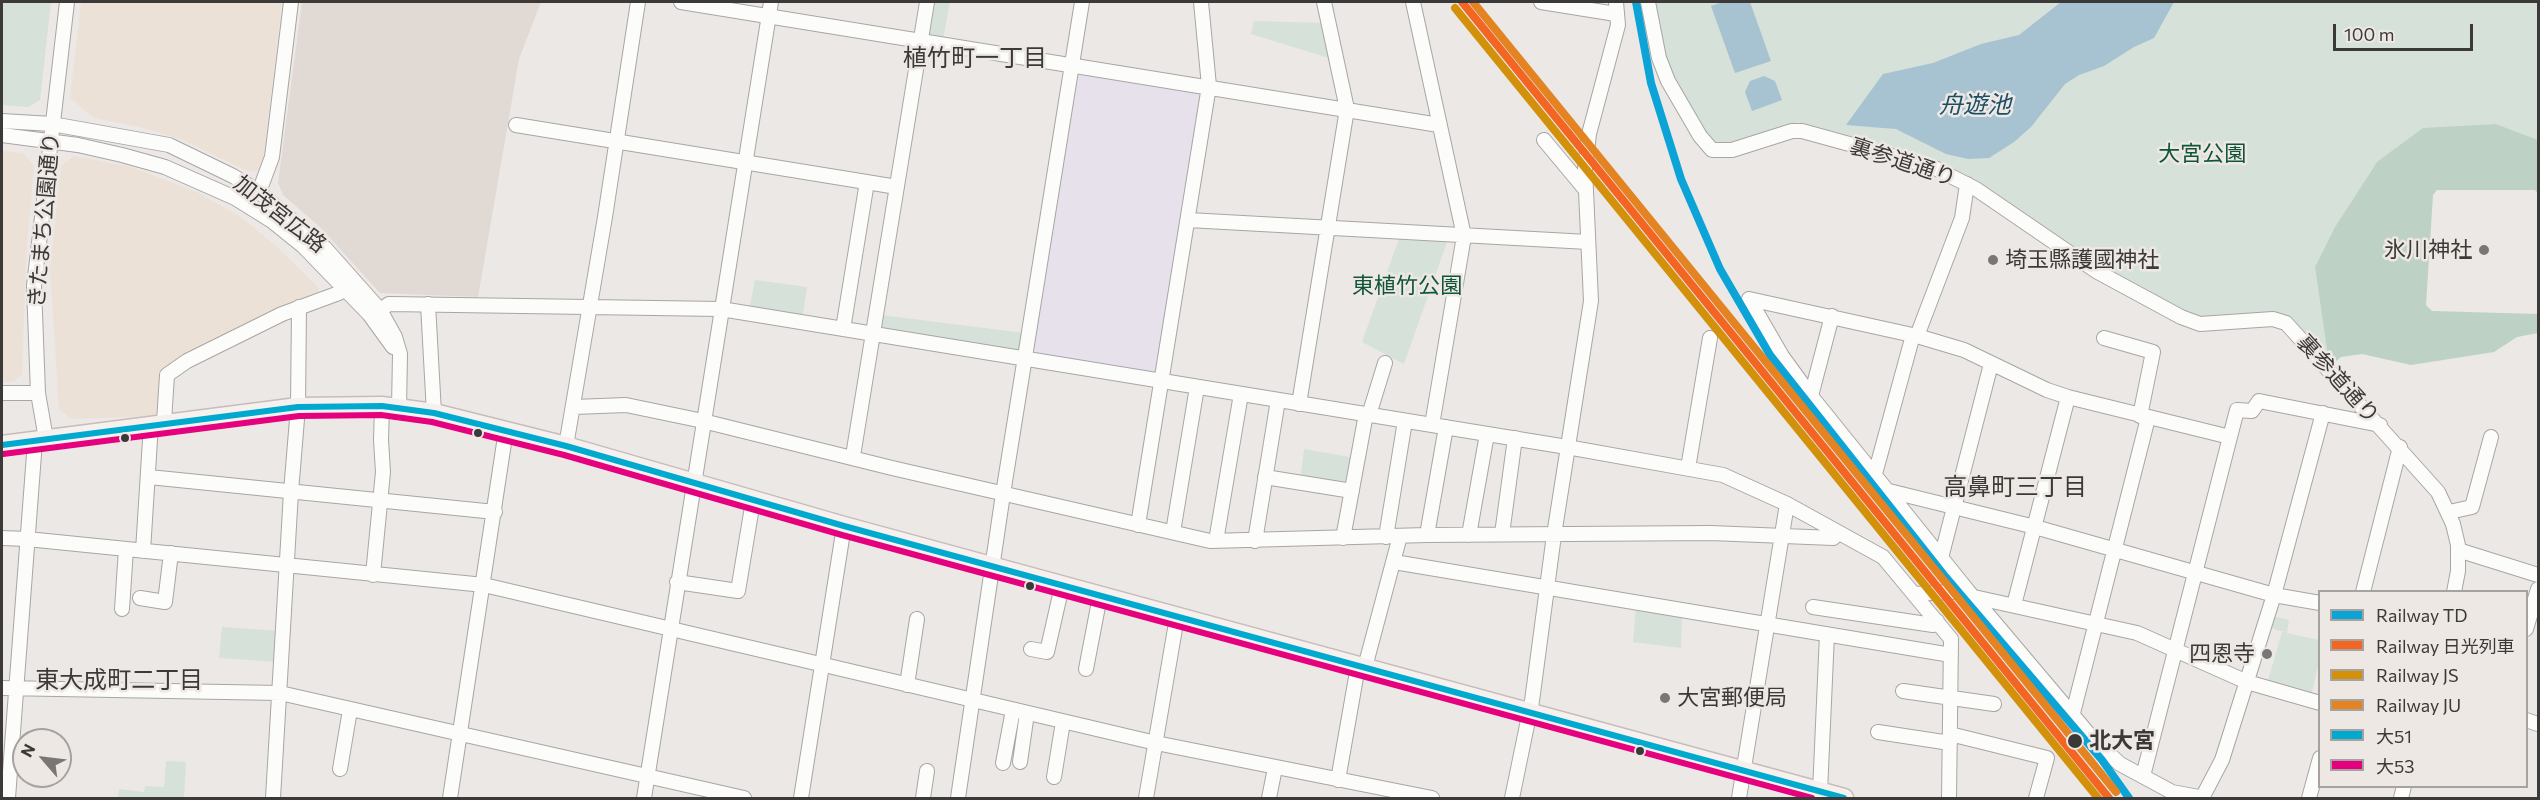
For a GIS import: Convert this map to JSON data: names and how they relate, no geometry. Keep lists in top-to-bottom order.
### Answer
{
  "streets": {
    "street": ["裏参道通り", "加茂宮広路", "きたまち公園通り"]
  },
  "crossings": [
    ["加茂宮広路", "きたまち公園通り"]
  ],
  "districts": ["植竹町一丁目", "高鼻町三丁目", "東大成町二丁目"],
  "water": ["舟遊池"],
  "parks": ["大宮公園", "東植竹公園"],
  "places": [
    "氷川神社",
    "埼玉縣護國神社",
    "四恩寺",
    "大宮郵便局",
    "北大宮"
  ],
  "lines": [
    "rail line TD",
    "rail line 日光列車",
    "rail line JU",
    "rail line JS",
    "transit line 大51",
    "transit line 大53"
  ],
  "legend": [
    "Railway TD",
    "Railway 日光列車",
    "Railway JS",
    "Railway JU",
    "大51",
    "大53"
  ],
  "scale_bar": "100 m",
  "north": "top left"
}
